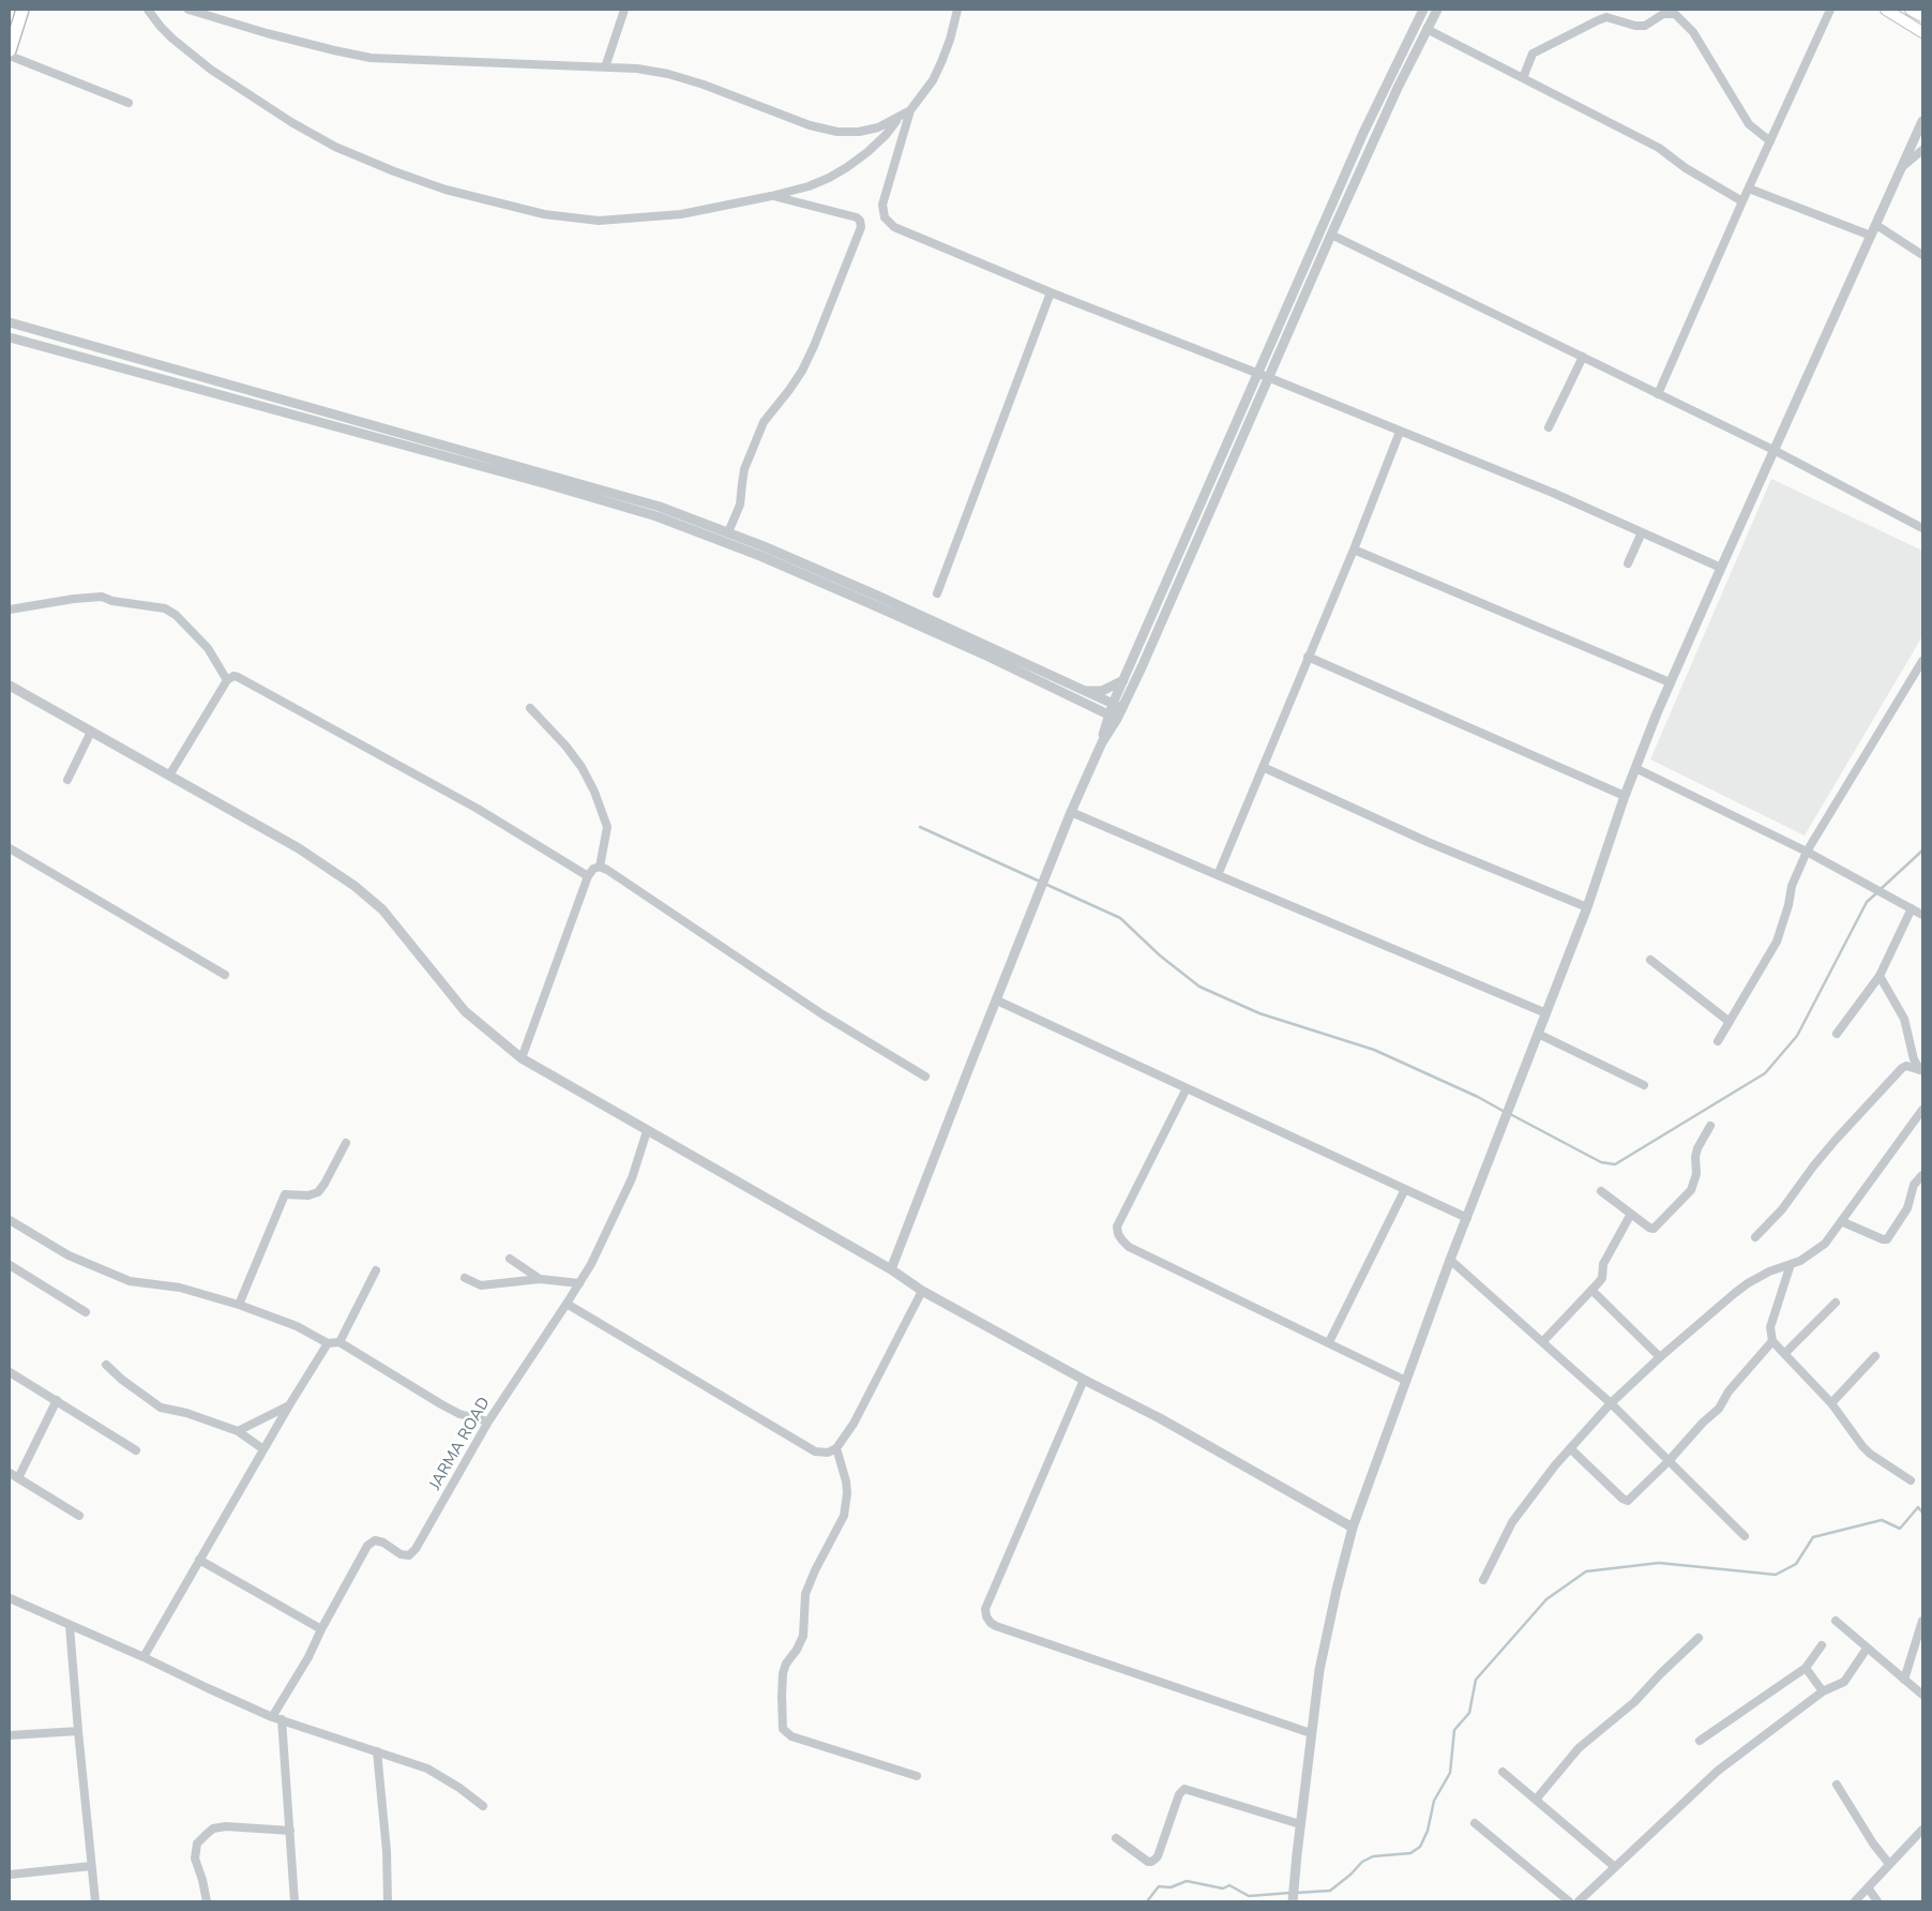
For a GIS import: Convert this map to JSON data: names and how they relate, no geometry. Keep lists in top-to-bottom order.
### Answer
{
  "streets": {
    "street": ["JARMA ROAD"]
  }
}
